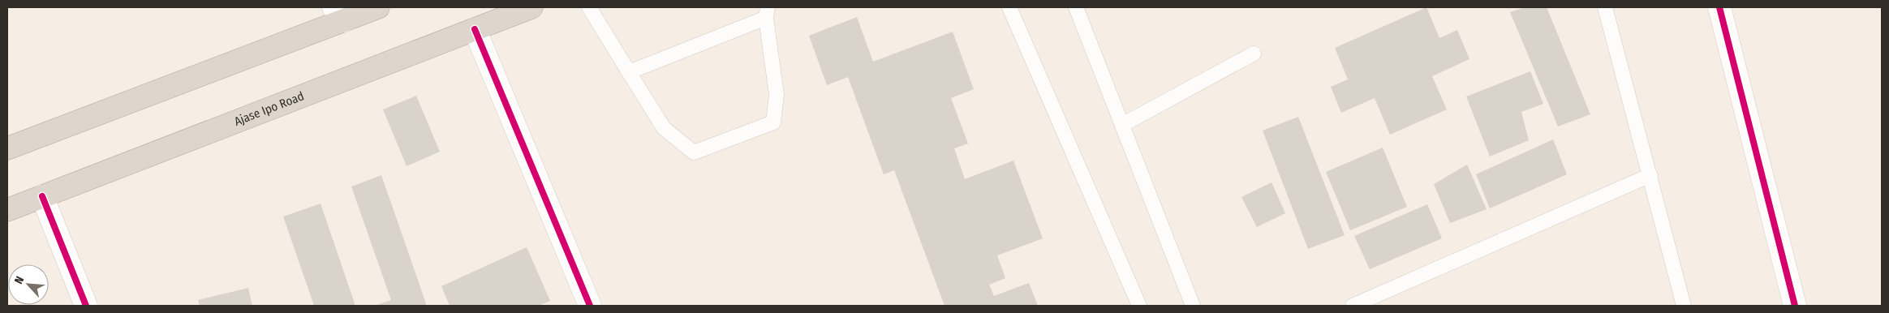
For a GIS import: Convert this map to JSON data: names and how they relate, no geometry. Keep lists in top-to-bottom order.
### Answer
{
  "streets": {
    "highway": ["Ajase Ipo Road"]
  },
  "north": "top left"
}
